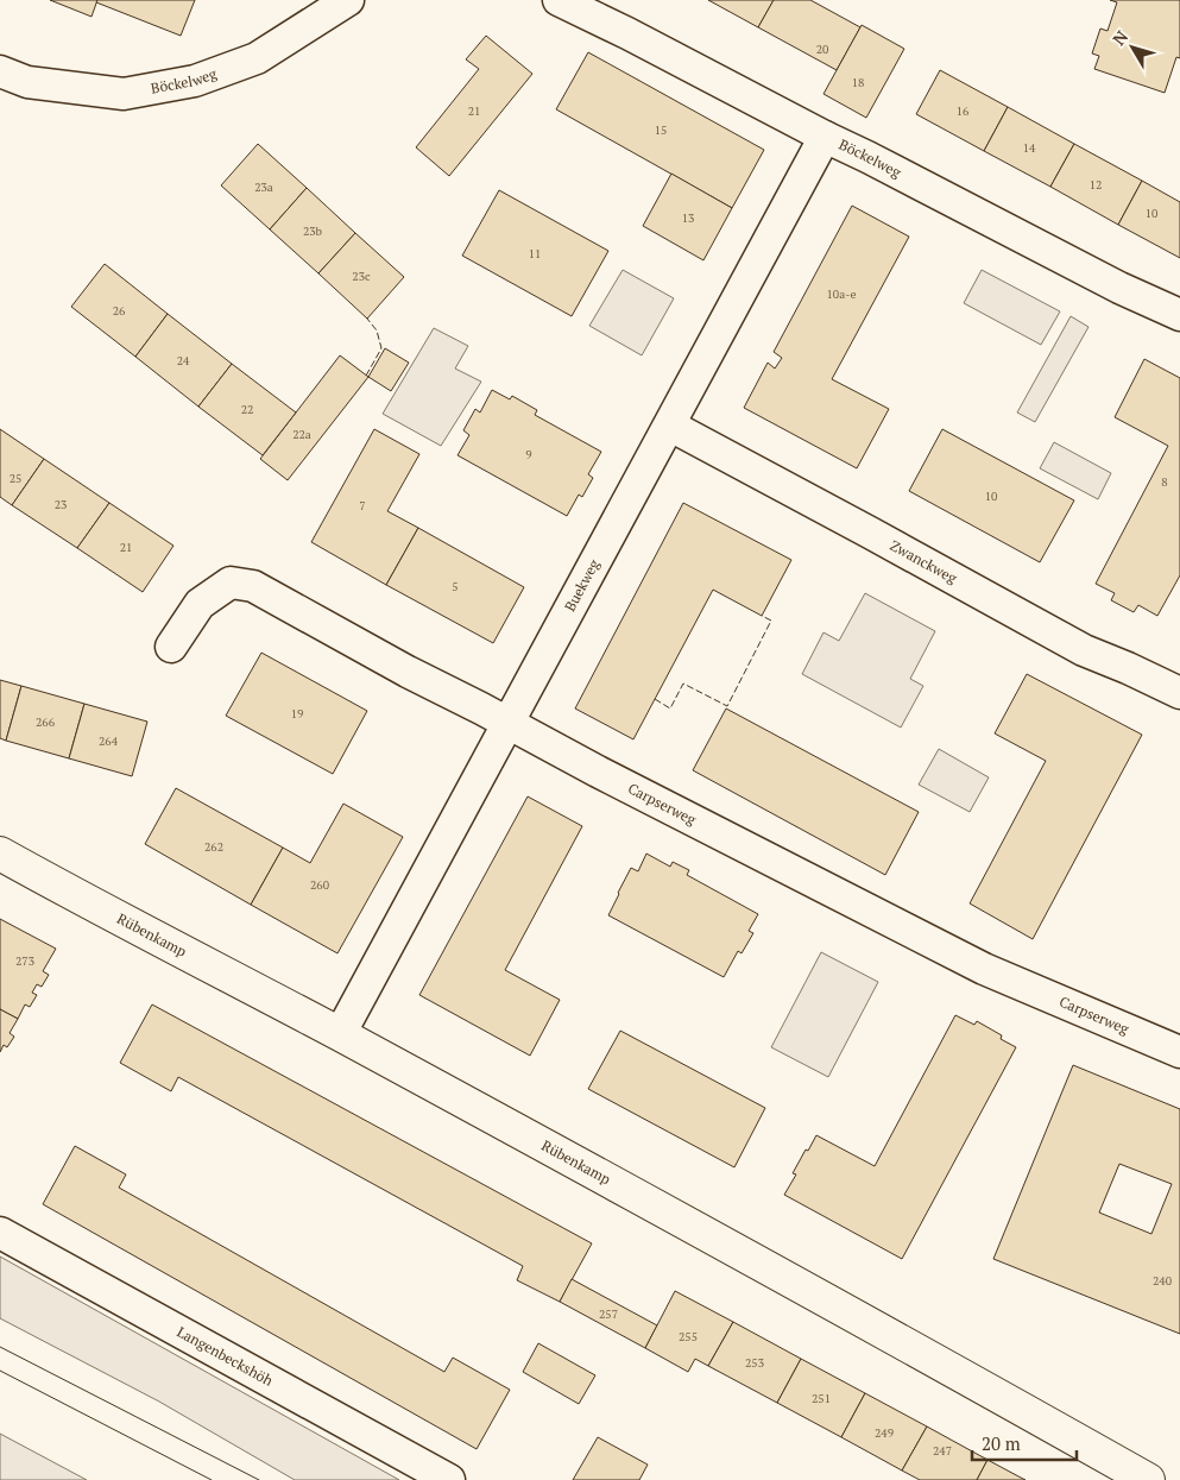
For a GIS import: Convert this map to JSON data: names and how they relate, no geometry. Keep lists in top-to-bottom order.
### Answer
{
  "streets": {
    "street": [
      "Böckelweg",
      "Zwanckweg",
      "Buekweg",
      "Carpserweg",
      "Rübenkamp",
      "Langenbeckshöh"
    ]
  },
  "crossings": [
    ["Böckelweg", "Buekweg"],
    ["Zwanckweg", "Buekweg"],
    ["Buekweg", "Carpserweg"],
    ["Buekweg", "Rübenkamp"]
  ],
  "house_numbers": [
    "20",
    "18",
    "21",
    "16",
    "15",
    "14",
    "12",
    "23a",
    "10",
    "13",
    "23b",
    "11",
    "23c",
    "10a-e",
    "26",
    "24",
    "22",
    "22a",
    "9",
    "25",
    "8",
    "10",
    "23",
    "7",
    "21",
    "5",
    "19",
    "266",
    "264",
    "262",
    "260",
    "273",
    "240",
    "257",
    "255",
    "253",
    "251",
    "249",
    "247"
  ],
  "scale_bar": "20 m",
  "north": "top left"
}
